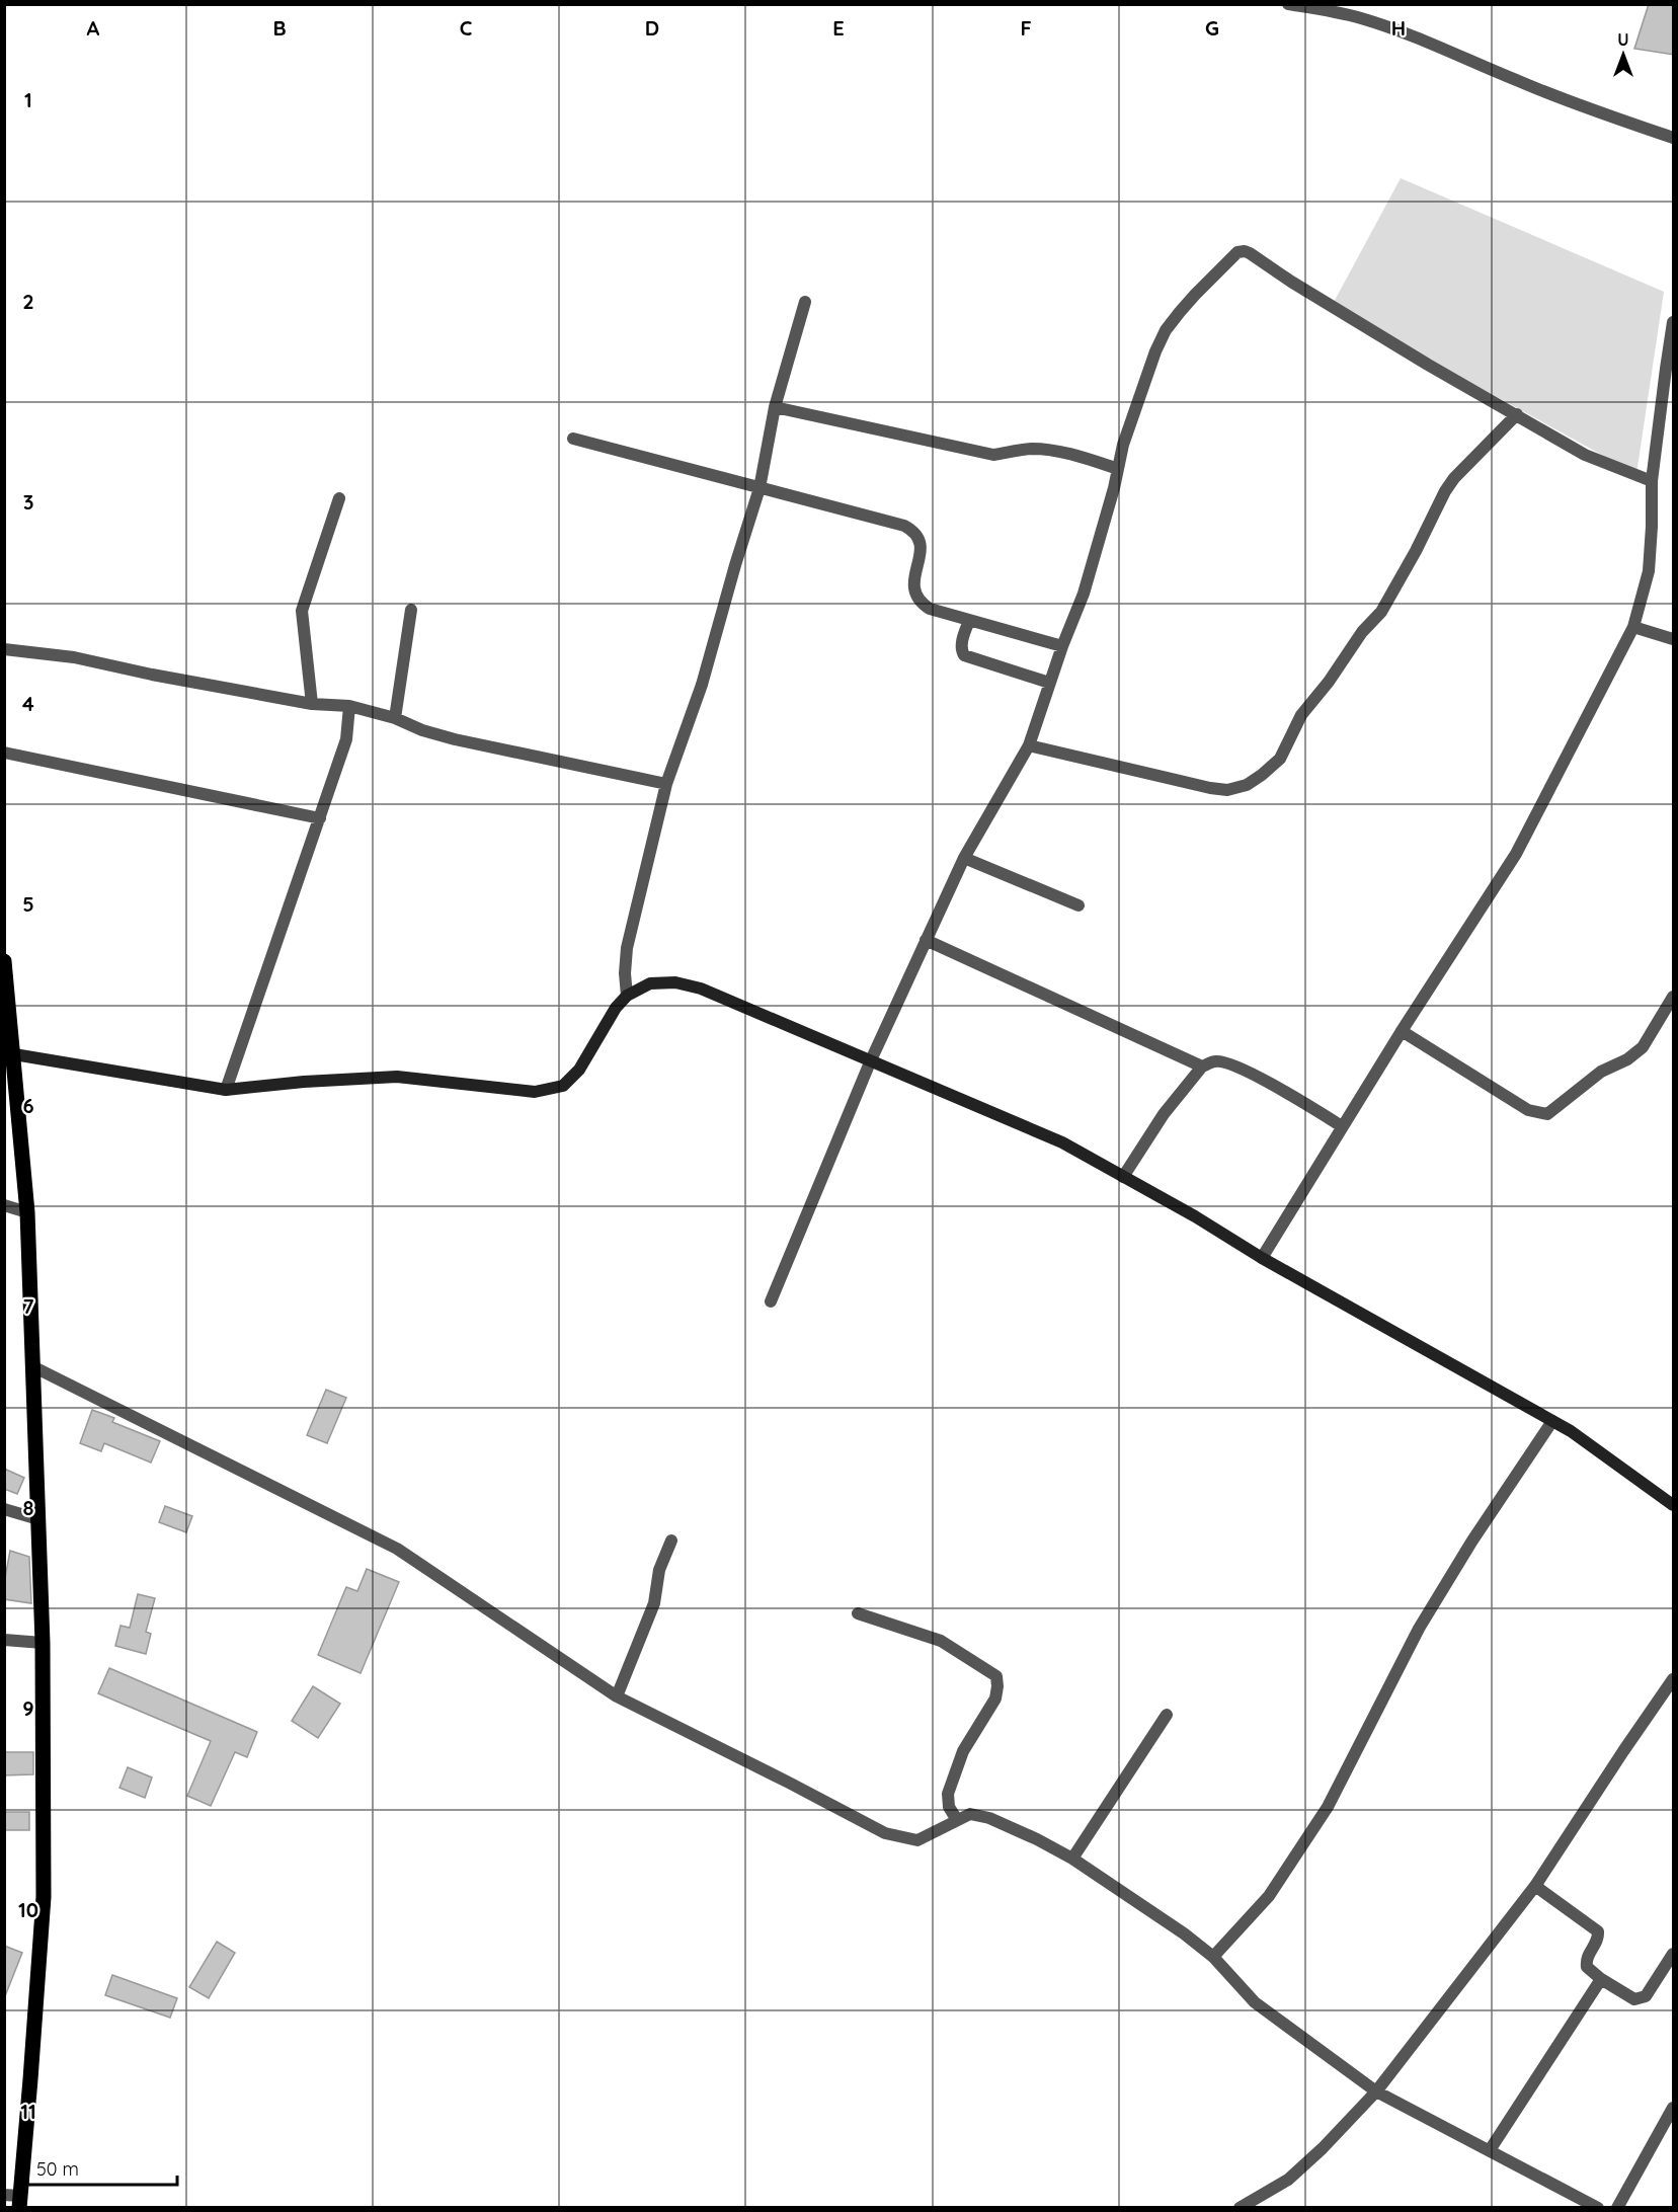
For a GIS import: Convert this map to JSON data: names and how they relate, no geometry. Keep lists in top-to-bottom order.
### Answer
{
  "scale_bar": "50 m",
  "north": "top",
  "grid": {
    "columns": [
      "A",
      "B",
      "C",
      "D",
      "E",
      "F",
      "G",
      "H"
    ],
    "rows": [
      "1",
      "2",
      "3",
      "4",
      "5",
      "6",
      "7",
      "8",
      "9",
      "10",
      "11"
    ]
  }
}
